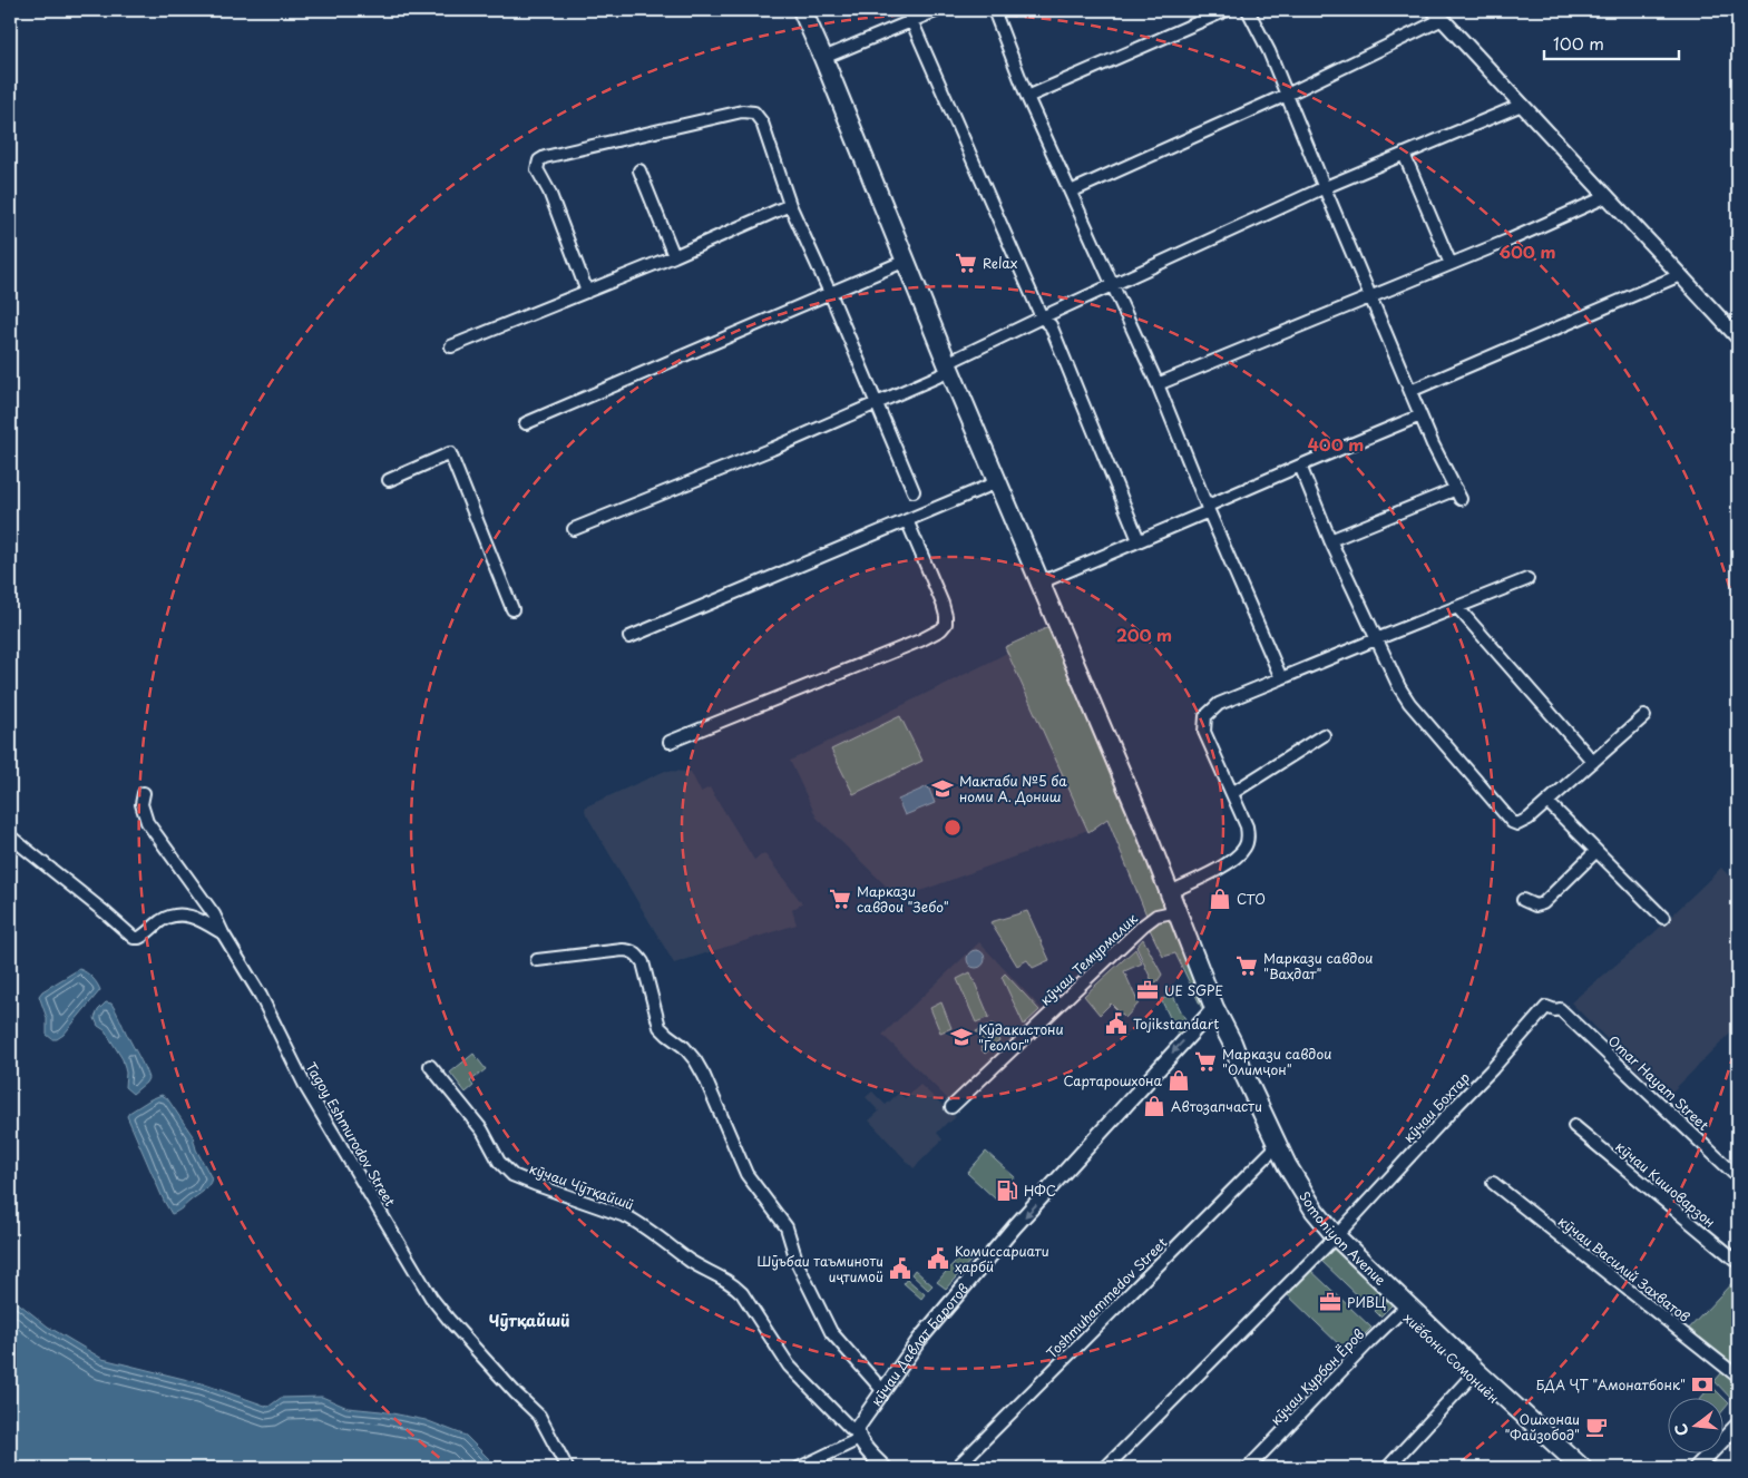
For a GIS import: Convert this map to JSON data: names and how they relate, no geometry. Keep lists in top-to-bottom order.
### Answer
{
  "streets": {
    "highway": ["Somoniyon Avenue", "хиёбони Сомониён"],
    "street": [
      "кӯчаи Темурмалик",
      "Omar Hayam Street",
      "кӯчаи Бохтар",
      "Tagoy Eshmurodov Street",
      "кӯчаи Кишоварзон",
      "кӯчаи Чӯтқайшӣ",
      "кӯчаи Василий Захватов",
      "Toshmuhammedov Street",
      "кӯчаи Давлат Баротов",
      "кӯчаи Қурбон Ёров"
    ]
  },
  "crossings": [
    ["кӯчаи Темурмалик", "Somoniyon Avenue"],
    ["Omar Hayam Street", "кӯчаи Бохтар"],
    ["кӯчаи Бохтар", "Somoniyon Avenue"],
    ["кӯчаи Чӯтқайшӣ", "кӯчаи Давлат Баротов"],
    ["Somoniyon Avenue", "Toshmuhammedov Street"],
    ["Somoniyon Avenue", "кӯчаи Давлат Баротов"],
    ["Somoniyon Avenue", "хиёбони Сомониён"],
    ["Somoniyon Avenue", "кӯчаи Қурбон Ёров"]
  ],
  "one_way": ["кӯчаи Давлат Баротов"],
  "districts": ["Чӯтқайшӣ"],
  "places": {
    "supermarket": [
      "Relax",
      "Маркази савдои \"Зебо\"",
      "Маркази савдои \"Ваҳдат\"",
      "Маркази савдои \"Олимҷон\""
    ],
    "school or university": ["Мактаби №5 ба номи А. Дониш", "Кӯдакистони \"Геолог\""],
    "shop": ["СТО", "Сартарошхона", "Автозапчасти"],
    "office": ["UE SGPE", "РИВЦ"],
    "public building": ["Tojikstandart", "Комиссариати ҳарбӣ", "Шӯъбаи таъминоти иҷтимоӣ"],
    "fuel station": ["НФС"],
    "bank": ["БДА ҶТ \"Амонатбонк\""],
    "cafe": ["Ошхонаи \"Файзобод\""]
  },
  "scale_bar": "100 m",
  "north": "left",
  "rings": ["600 m", "400 m", "200 m"]
}
